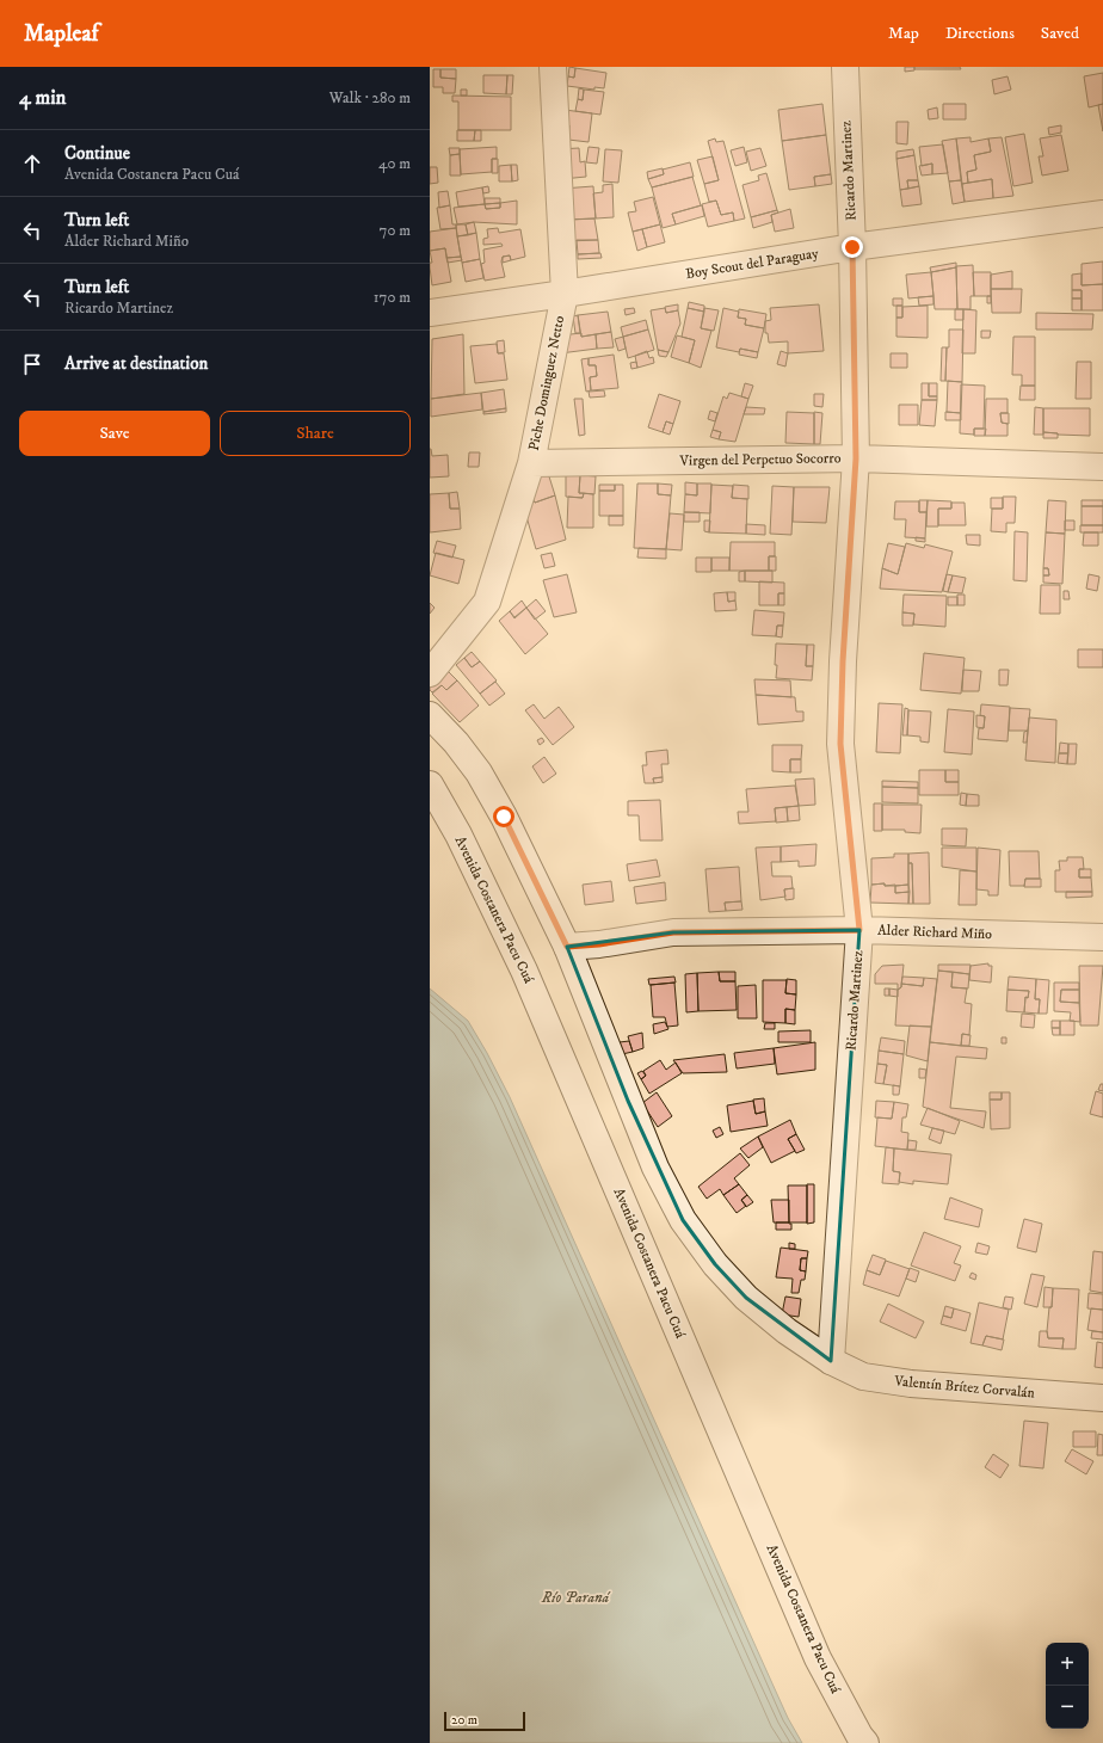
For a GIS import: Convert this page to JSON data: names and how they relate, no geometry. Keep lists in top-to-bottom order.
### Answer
{
  "streets": {
    "street": [
      "Ricardo Martinez",
      "Boy Scout del Paraguay",
      "Piche Dominguez Netto",
      "Virgen del Perpetuo Socorro",
      "Avenida Costanera Pacu Cuá",
      "Alder Richard Miño",
      "Valentín Brítez Corvalán"
    ]
  },
  "crossings": [
    ["Ricardo Martinez", "Boy Scout del Paraguay"],
    ["Ricardo Martinez", "Virgen del Perpetuo Socorro"],
    ["Ricardo Martinez", "Alder Richard Miño"],
    ["Ricardo Martinez", "Valentín Brítez Corvalán"],
    ["Boy Scout del Paraguay", "Piche Dominguez Netto"],
    ["Piche Dominguez Netto", "Virgen del Perpetuo Socorro"]
  ],
  "water": ["Río Paraná"],
  "scale_bar": "20 m",
  "page": {
    "header": "Mapleaf",
    "nav": ["Map", "Directions", "Saved"],
    "heading": ["4 min", "Walk · 280 m"],
    "list": [
      ["Continue", "Avenida Costanera Pacu Cuá", "40 m"],
      ["Turn left", "Alder Richard Miño", "70 m"],
      ["Turn left", "Ricardo Martinez", "170 m"],
      "Arrive at destination"
    ],
    "buttons": ["Save", "Share"],
    "map_buttons": ["+", "−"],
    "scale": "20 m"
  }
}
